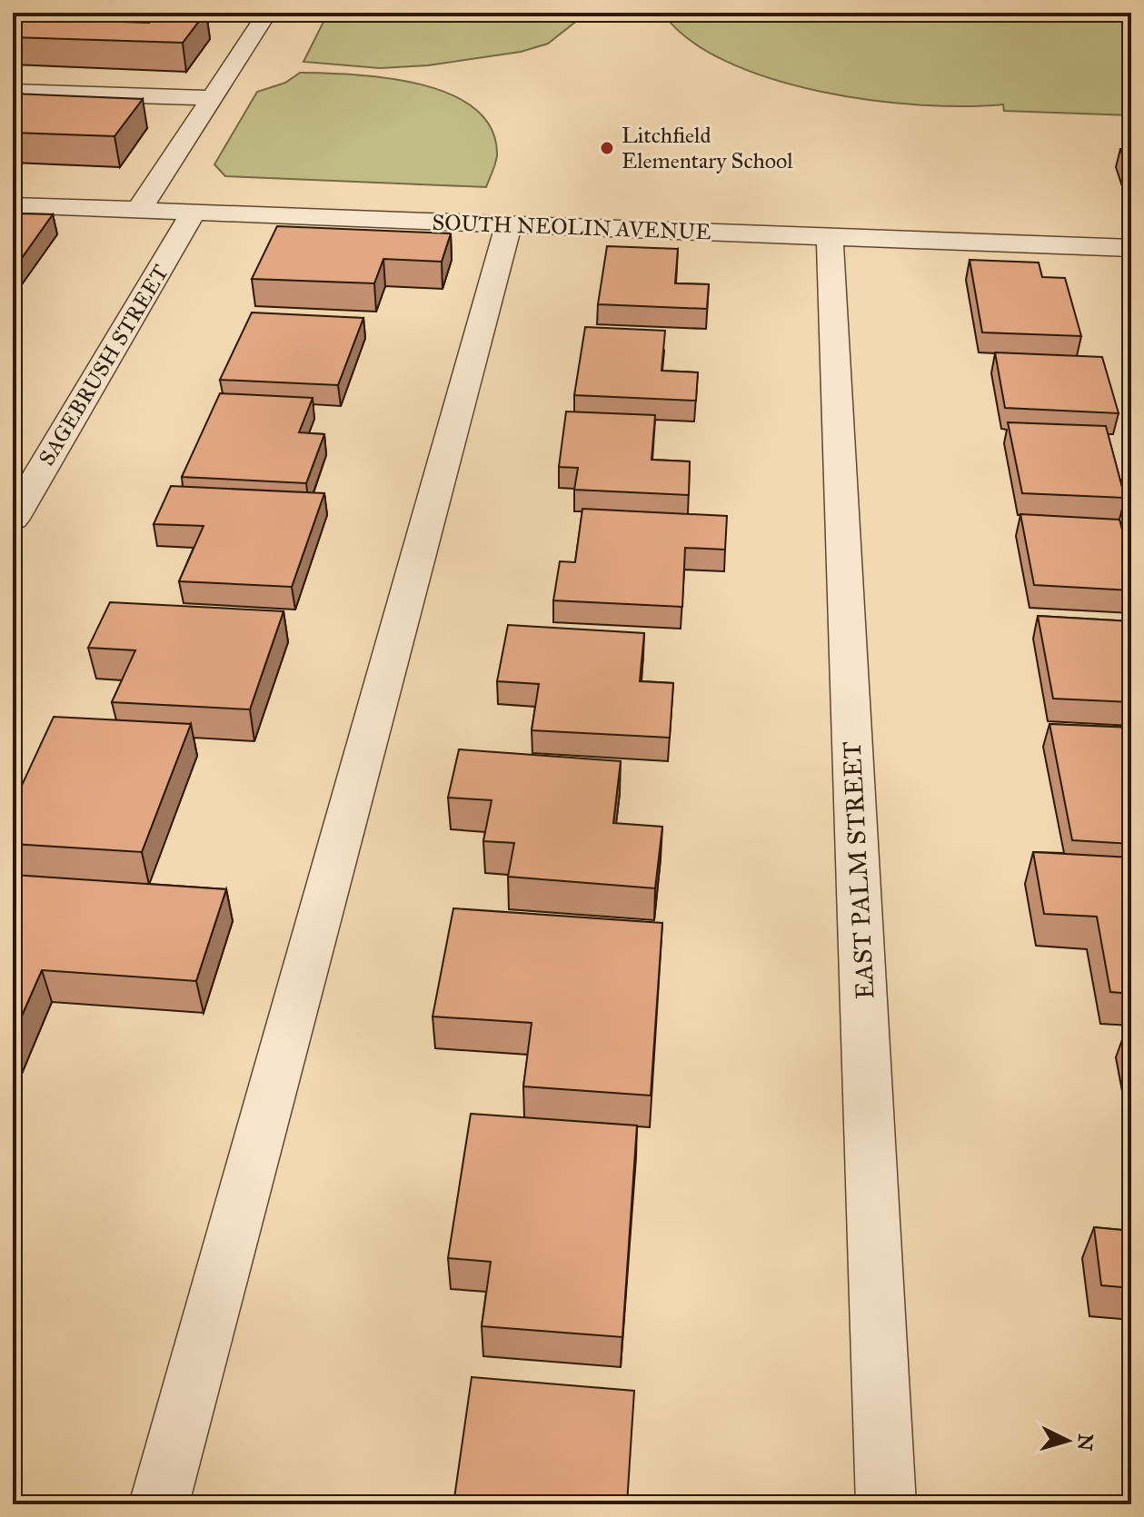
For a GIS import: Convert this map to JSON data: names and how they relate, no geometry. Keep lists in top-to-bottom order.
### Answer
{
  "streets": {
    "street": ["SOUTH NEOLIN AVENUE", "SAGEBRUSH STREET", "EAST PALM STREET"]
  },
  "crossings": [
    ["SOUTH NEOLIN AVENUE", "SAGEBRUSH STREET"],
    ["SOUTH NEOLIN AVENUE", "EAST PALM STREET"]
  ],
  "places": ["Litchfield Elementary School"],
  "north": "right"
}
